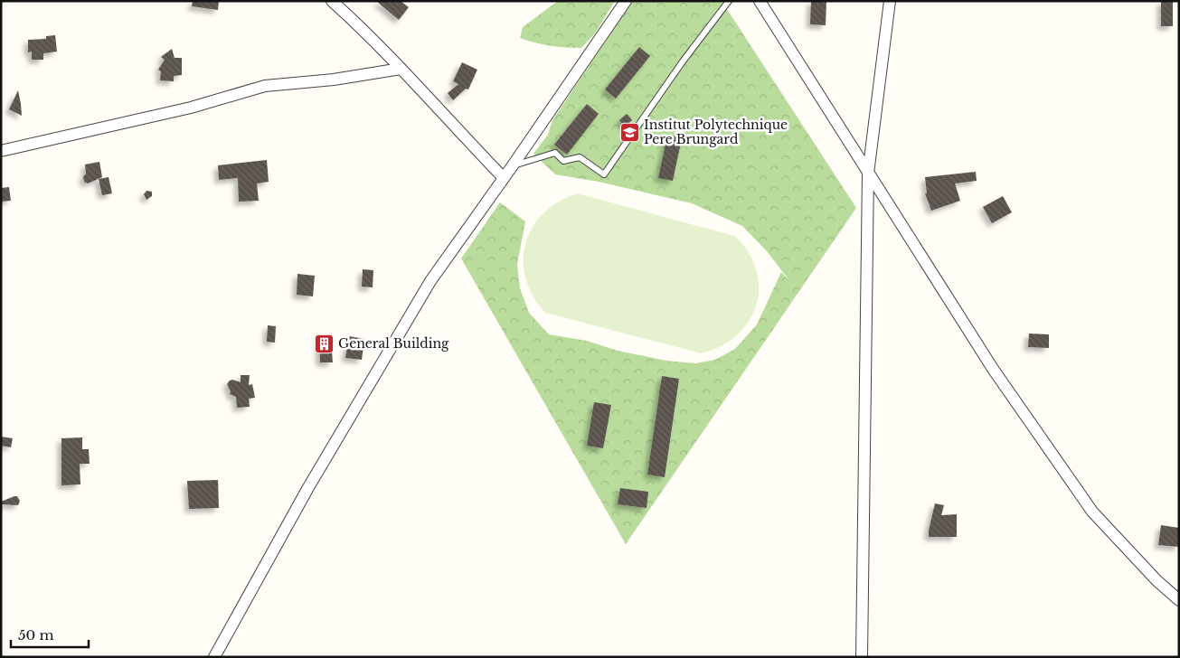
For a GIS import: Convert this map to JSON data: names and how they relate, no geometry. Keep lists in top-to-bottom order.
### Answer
{
  "places": {
    "school or university": ["Institut Polytechnique Pere Brungard"],
    "building": ["General Building"]
  },
  "scale_bar": "50 m"
}
